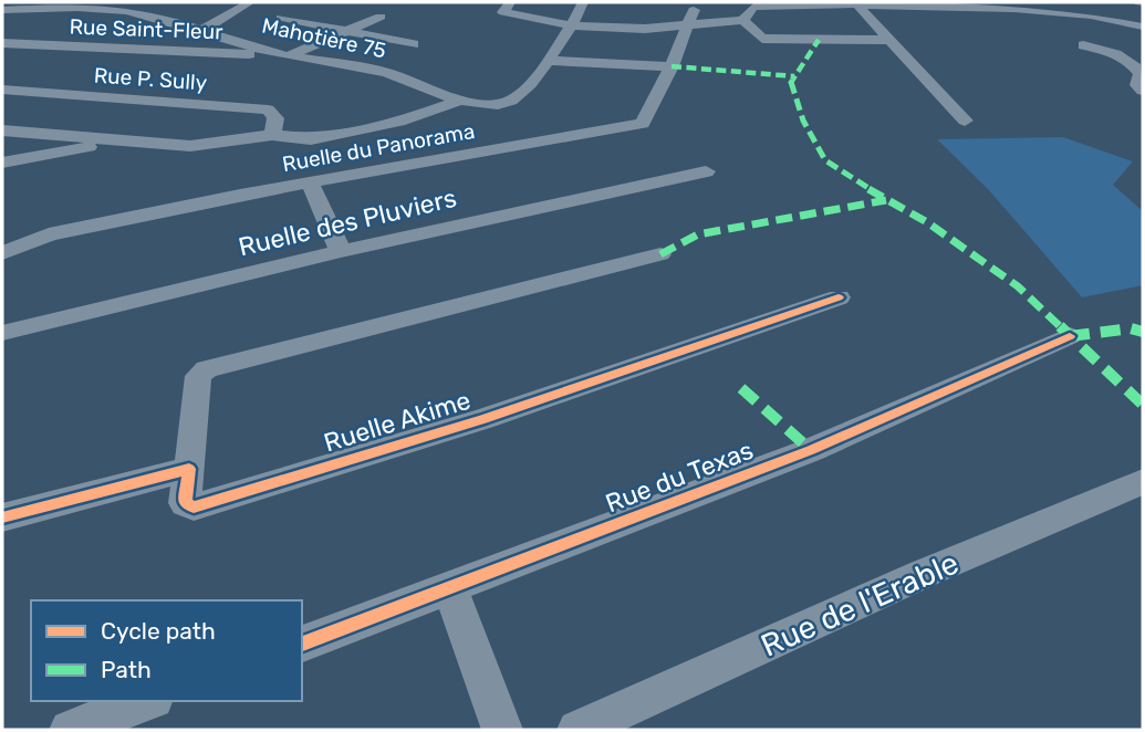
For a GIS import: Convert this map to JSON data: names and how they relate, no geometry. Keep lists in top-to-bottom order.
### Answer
{
  "streets": {
    "street": [
      "Rue Saint-Fleur",
      "Mahotière 75",
      "Rue P. Sully",
      "Ruelle du Panorama",
      "Ruelle des Pluviers",
      "Ruelle Akime",
      "Rue du Texas",
      "Rue de l'Erable"
    ]
  },
  "crossings": [
    ["Rue Saint-Fleur", "Mahotière 75"]
  ],
  "legend": ["Cycle path", "Path"]
}
